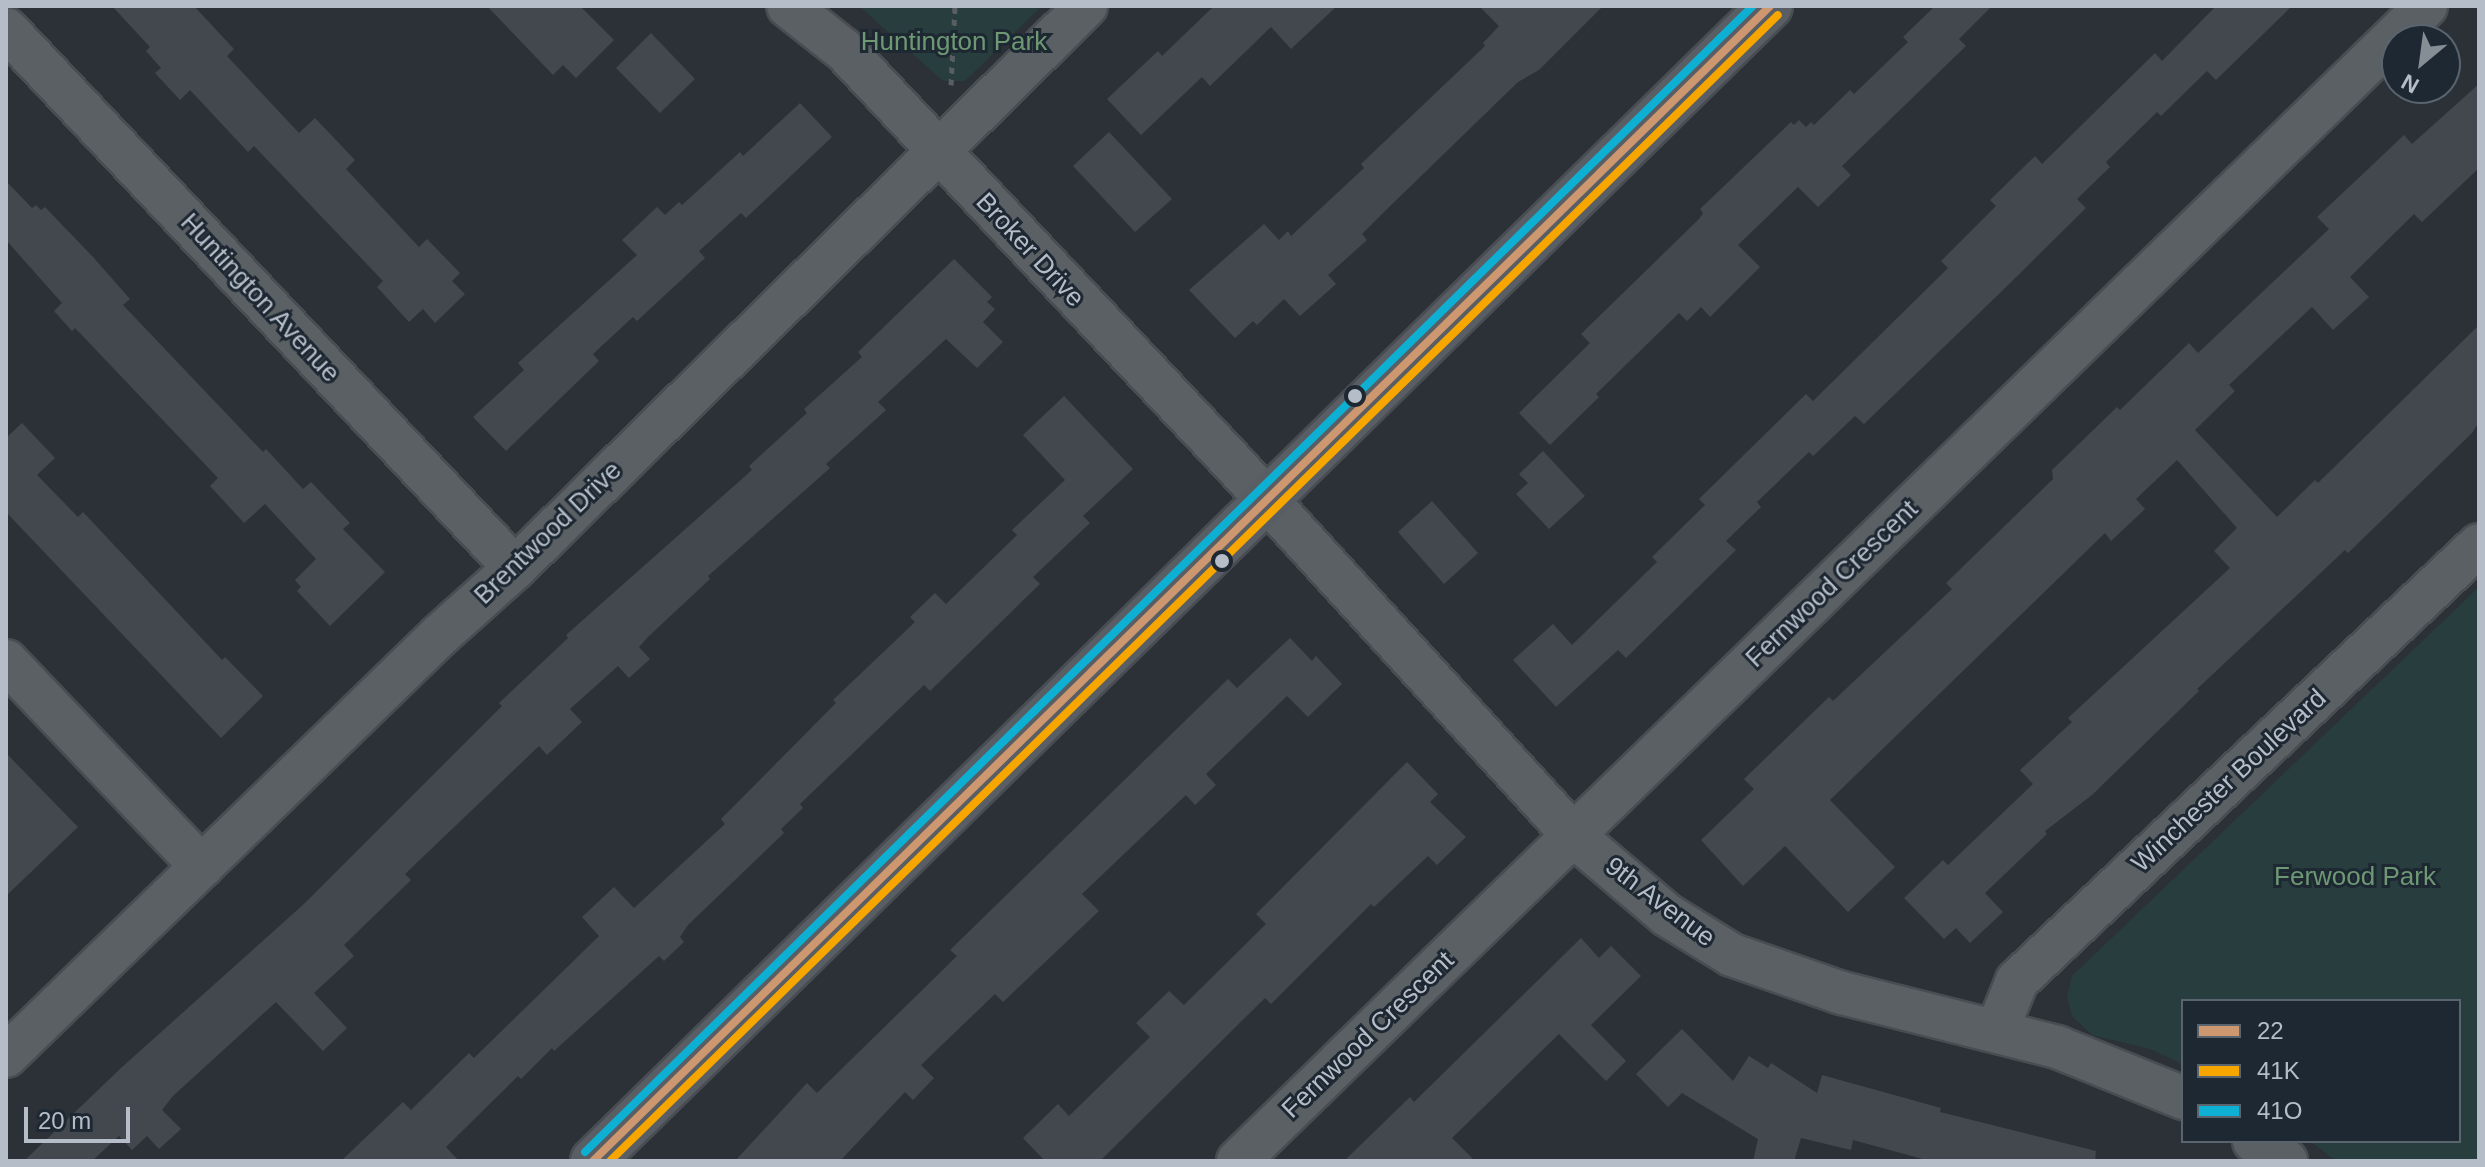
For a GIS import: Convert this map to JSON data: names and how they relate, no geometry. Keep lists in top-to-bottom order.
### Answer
{
  "streets": {
    "street": [
      "Broker Drive",
      "Huntington Avenue",
      "Brentwood Drive",
      "Fernwood Crescent",
      "Winchester Boulevard",
      "9th Avenue"
    ]
  },
  "crossings": [
    ["Broker Drive", "Brentwood Drive"],
    ["Broker Drive", "9th Avenue"],
    ["Huntington Avenue", "Brentwood Drive"],
    ["Fernwood Crescent", "9th Avenue"],
    ["Winchester Boulevard", "9th Avenue"]
  ],
  "parks": ["Huntington Park", "Ferwood Park"],
  "lines": ["transit line 22", "transit line 41O", "transit line 41K"],
  "legend": ["22", "41K", "41O"],
  "scale_bar": "20 m",
  "north": "bottom left"
}
